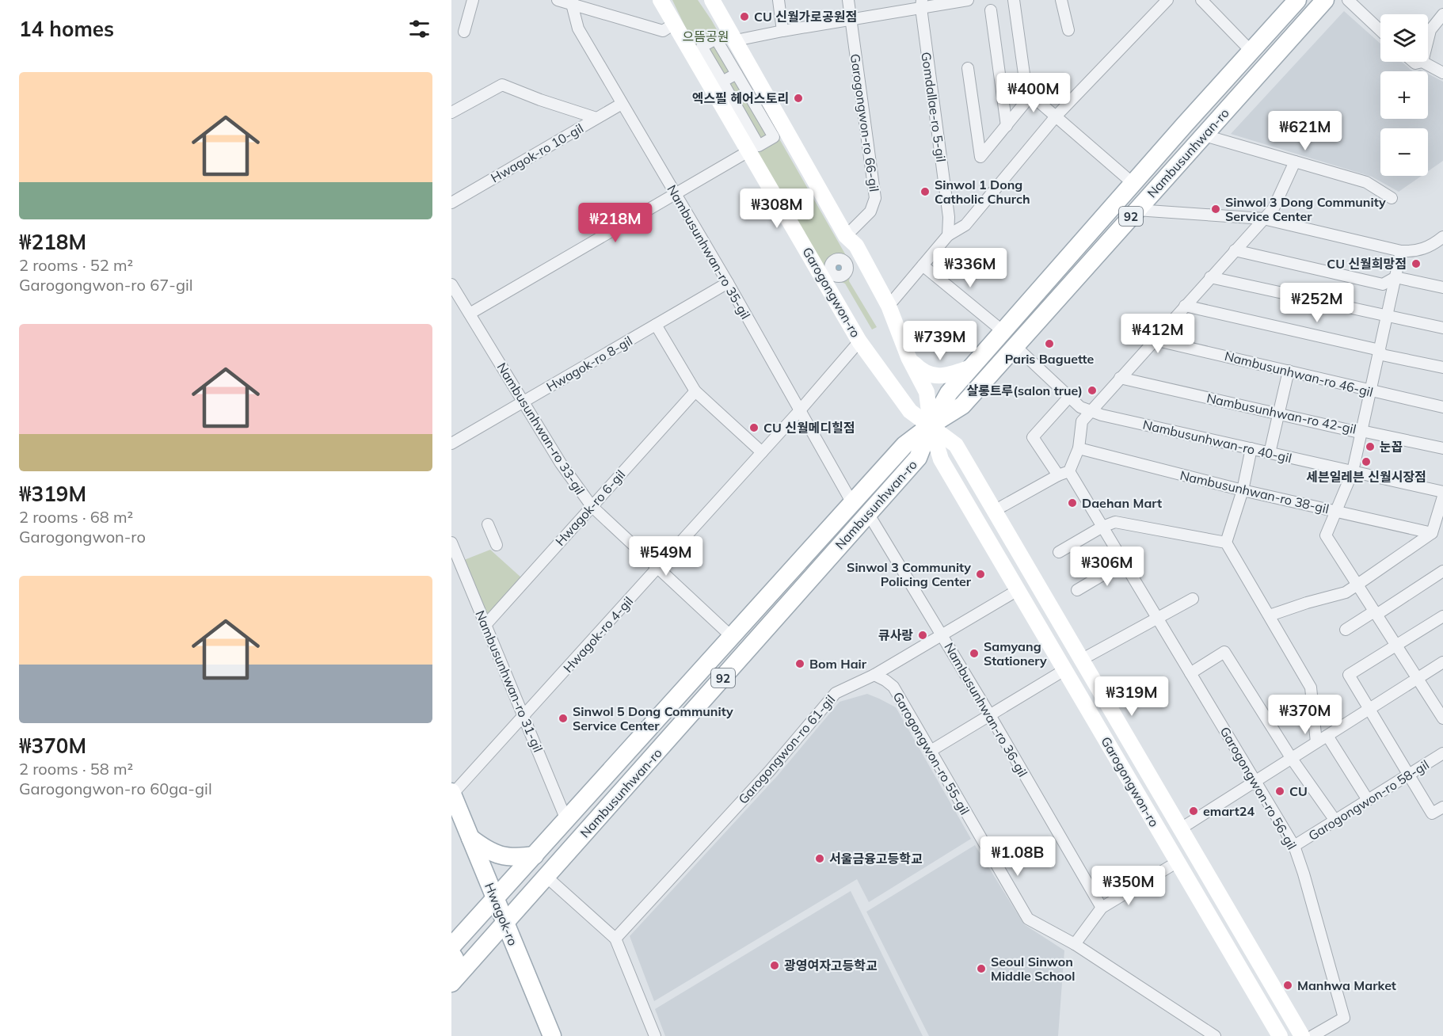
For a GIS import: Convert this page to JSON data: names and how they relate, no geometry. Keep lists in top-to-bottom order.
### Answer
{
  "streets": {
    "main road": [
      "Nambusunhwan-ro",
      "92",
      "Garogongwon-ro",
      "Hwagok-ro"
    ],
    "street": [
      "Gomdallae-ro 5-gil",
      "Garogongwon-ro 66-gil",
      "Hwagok-ro 10-gil",
      "Nambusunhwan-ro 35-gil",
      "Hwagok-ro 8-gil",
      "Nambusunhwan-ro 46-gil",
      "Nambusunhwan-ro 42-gil",
      "Nambusunhwan-ro 33-gil",
      "Nambusunhwan-ro 40-gil",
      "Nambusunhwan-ro 38-gil",
      "Hwagok-ro 6-gil",
      "Hwagok-ro 4-gil",
      "Nambusunhwan-ro 31-gil",
      "Nambusunhwan-ro 36-gil",
      "Garogongwon-ro 61-gil",
      "Garogongwon-ro 55-gil",
      "Garogongwon-ro 56-gil",
      "Garogongwon-ro 58-gil"
    ]
  },
  "crossings": [
    ["Garogongwon-ro 66-gil", "Garogongwon-ro"],
    ["Hwagok-ro 10-gil", "Nambusunhwan-ro 35-gil"],
    ["Nambusunhwan-ro", "Nambusunhwan-ro 35-gil"],
    ["Nambusunhwan-ro", "Garogongwon-ro"],
    ["Nambusunhwan-ro", "Nambusunhwan-ro 33-gil"],
    ["Nambusunhwan-ro", "Nambusunhwan-ro 40-gil"],
    ["Nambusunhwan-ro", "Nambusunhwan-ro 31-gil"],
    ["Nambusunhwan-ro", "Nambusunhwan-ro 36-gil"],
    ["Nambusunhwan-ro", "Hwagok-ro"],
    ["Nambusunhwan-ro 35-gil", "Hwagok-ro 8-gil"],
    ["Nambusunhwan-ro 35-gil", "Hwagok-ro 4-gil"],
    ["Garogongwon-ro", "Hwagok-ro 4-gil"],
    ["Garogongwon-ro", "Garogongwon-ro 61-gil"],
    ["Hwagok-ro 8-gil", "Nambusunhwan-ro 33-gil"],
    ["Nambusunhwan-ro 33-gil", "Hwagok-ro 6-gil"],
    ["Nambusunhwan-ro 33-gil", "Hwagok-ro 4-gil"],
    ["Hwagok-ro 6-gil", "Nambusunhwan-ro 31-gil"],
    ["Hwagok-ro 4-gil", "Nambusunhwan-ro 31-gil"],
    ["Hwagok-ro 4-gil", "Hwagok-ro"],
    ["Nambusunhwan-ro 36-gil", "Garogongwon-ro 61-gil"],
    ["Garogongwon-ro 61-gil", "Garogongwon-ro 55-gil"],
    ["Garogongwon-ro 56-gil", "Garogongwon-ro 58-gil"]
  ],
  "parks": ["으뜸공원"],
  "places": [
    "CU 신월가로공원점",
    "엑스필 헤어스토리",
    "Sinwol 1 Dong Catholic Church",
    "Sinwol 3 Dong Community Service Center",
    "CU 신월희망점",
    "Paris Baguette",
    "살롱트루(salon true)",
    "CU 신월메디힐점",
    "눈꼽",
    "세븐일레븐 신월시장점",
    "Daehan Mart",
    "Sinwol 3 Community Policing Center",
    "큐사랑",
    "Samyang Stationery",
    "Bom Hair",
    "Sinwol 5 Dong Community Service Center",
    "CU",
    "emart24",
    "서울금융고등학교",
    "광영여자고등학교",
    "Seoul Sinwon Middle School",
    "Manhwa Market"
  ],
  "page": {
    "heading": "14 homes",
    "map_buttons": ["+", "−"],
    "list": [
      {
        "name": "₩218M",
        "note": "2 rooms · 52 m² · Garogongwon-ro 67-gil"
      },
      {
        "name": "₩319M",
        "note": "2 rooms · 68 m² · Garogongwon-ro"
      },
      {
        "name": "₩370M",
        "note": "2 rooms · 58 m² · Garogongwon-ro 60ga-gil"
      }
    ],
    "price": [
      "₩400M",
      "₩621M",
      "₩308M",
      "₩218M",
      "₩336M",
      "₩252M",
      "₩412M",
      "₩739M",
      "₩549M",
      "₩306M",
      "₩319M",
      "₩370M",
      "₩1.08B",
      "₩350M"
    ]
  }
}
